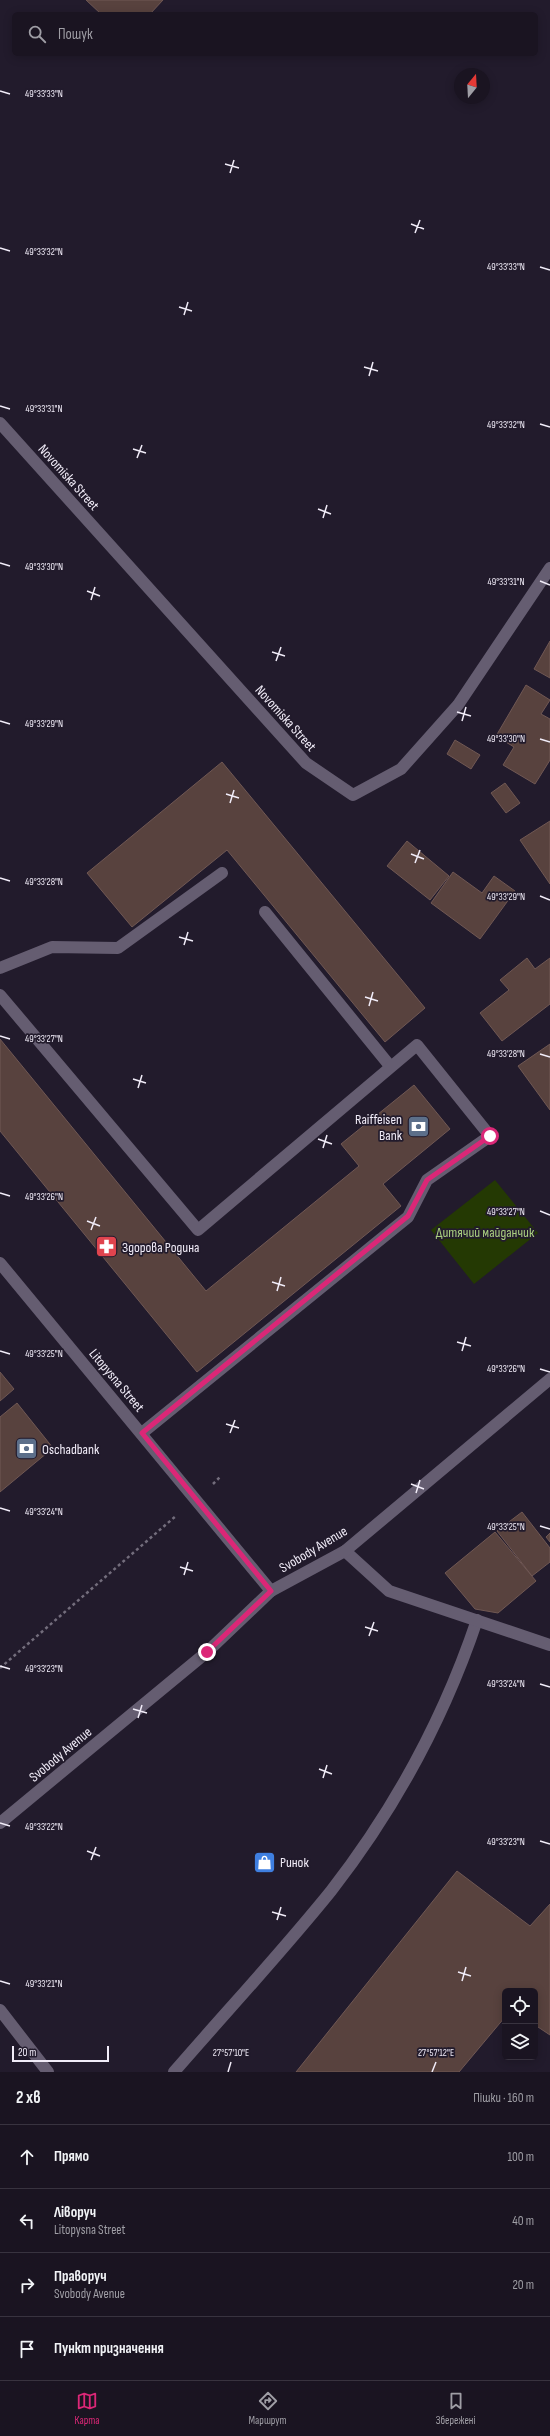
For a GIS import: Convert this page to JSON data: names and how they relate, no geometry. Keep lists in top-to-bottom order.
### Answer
{
  "streets": {
    "street": ["Novomiska Street", "Litopysna Street", "Svobody Avenue"]
  },
  "crossings": [
    ["Litopysna Street", "Svobody Avenue"]
  ],
  "parks": ["Дитячий майданчик"],
  "places": {
    "bank": ["Raiffeisen Bank", "Oschadbank"],
    "pharmacy": ["Здорова Родина"],
    "shop": ["Ринок"]
  },
  "scale_bar": "20 m",
  "north": "top",
  "page": {
    "search": "Пошук",
    "scale": "20 m",
    "heading": ["2 хв", "Пішки · 160 m"],
    "list": [
      ["Прямо", "100 m"],
      ["Ліворуч", "Litopysna Street", "40 m"],
      ["Праворуч", "Svobody Avenue", "20 m"],
      "Пункт призначення"
    ],
    "nav": ["Карта", "Маршрут", "Збережені"]
  },
  "coordinates": [
    "49°33'33\"N",
    "49°33'32\"N",
    "49°33'31\"N",
    "49°33'30\"N",
    "49°33'29\"N",
    "49°33'28\"N",
    "49°33'27\"N",
    "49°33'26\"N",
    "49°33'25\"N",
    "49°33'24\"N",
    "49°33'23\"N",
    "49°33'22\"N",
    "49°33'21\"N",
    "27°57'10\"E",
    "27°57'12\"E"
  ]
}
